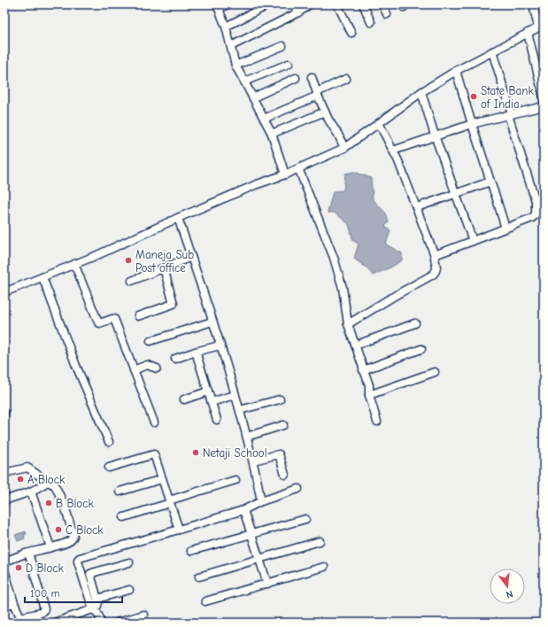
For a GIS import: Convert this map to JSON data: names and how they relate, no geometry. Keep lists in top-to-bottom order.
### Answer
{
  "places": [
    "State Bank of India",
    "Maneja Sub Post office",
    "Netaji School",
    "A Block",
    "B Block",
    "C Block",
    "D Block"
  ],
  "scale_bar": "100 m",
  "north": "bottom"
}
